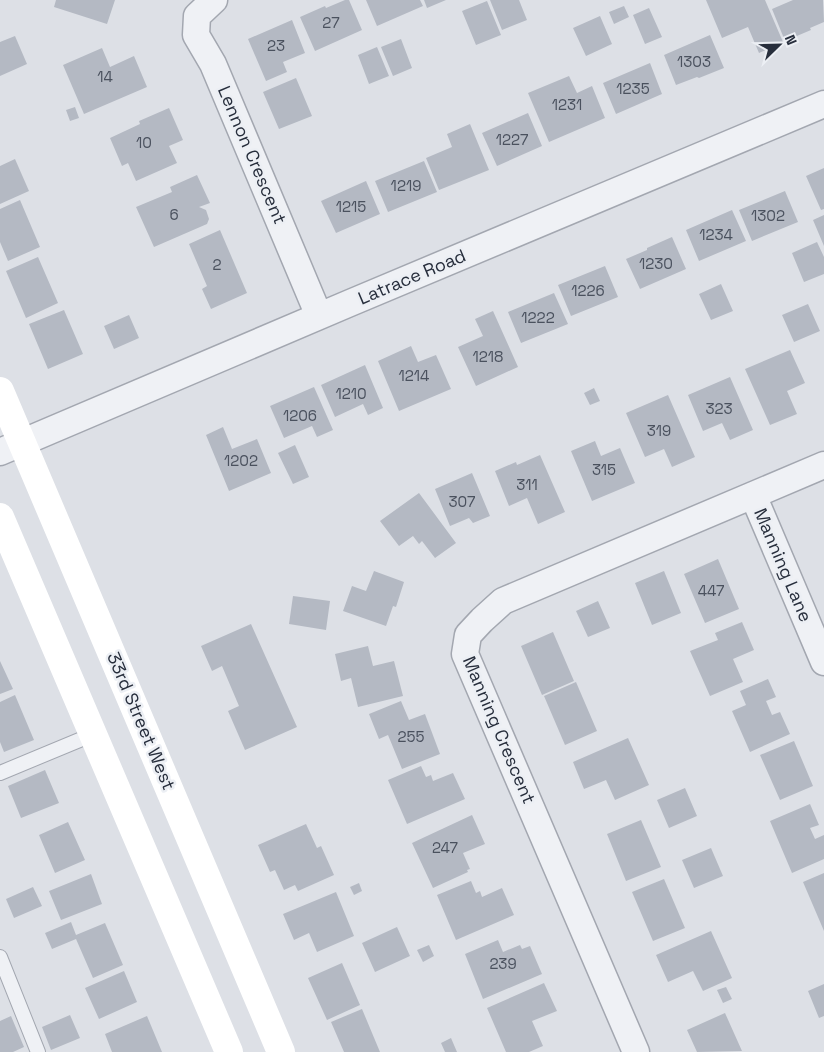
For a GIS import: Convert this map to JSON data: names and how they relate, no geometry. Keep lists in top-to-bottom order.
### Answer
{
  "streets": {
    "main road": ["33rd Street West"],
    "street": [
      "Lennon Crescent",
      "Latrace Road",
      "Manning Lane",
      "Manning Crescent"
    ]
  },
  "crossings": [
    ["Lennon Crescent", "Latrace Road"],
    ["Latrace Road", "33rd Street West"],
    ["Manning Lane", "Manning Crescent"]
  ],
  "house_numbers": [
    "27",
    "23",
    "1303",
    "14",
    "1235",
    "1231",
    "1227",
    "10",
    "1219",
    "1215",
    "6",
    "1302",
    "1234",
    "1230",
    "2",
    "1226",
    "1222",
    "1218",
    "1214",
    "1210",
    "323",
    "1206",
    "319",
    "1202",
    "315",
    "311",
    "307",
    "447",
    "255",
    "247",
    "239"
  ],
  "north": "top right"
}
